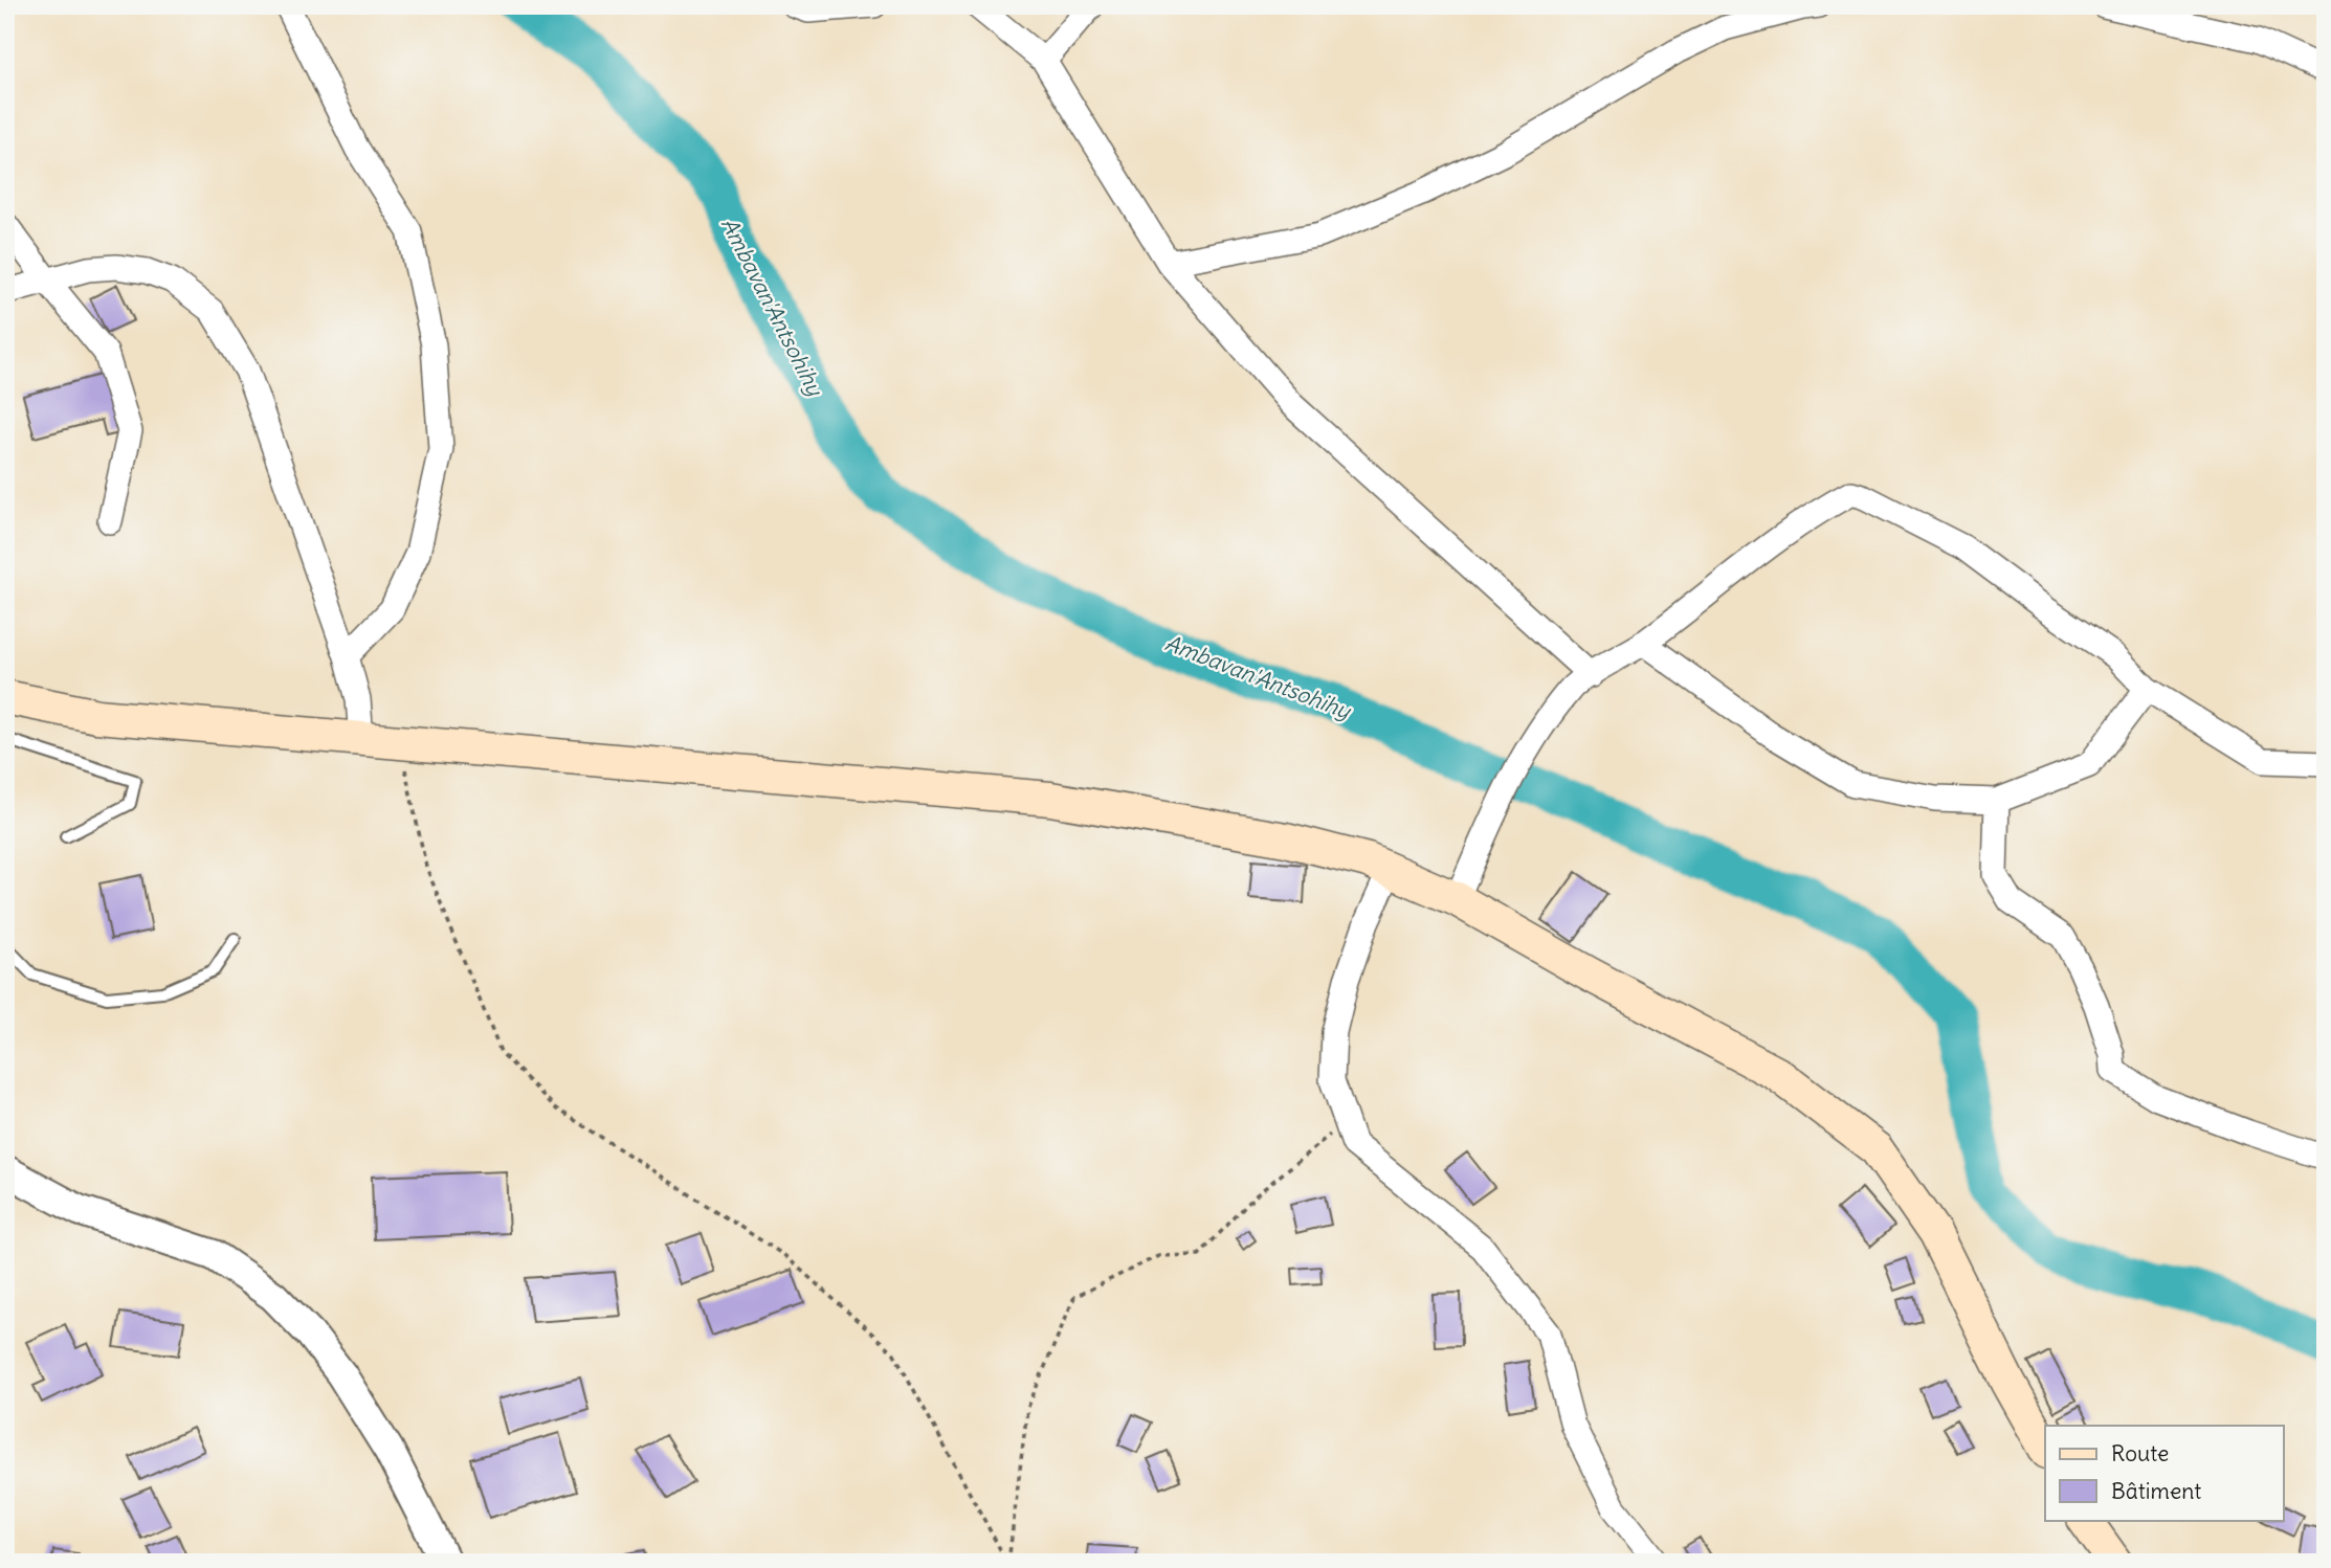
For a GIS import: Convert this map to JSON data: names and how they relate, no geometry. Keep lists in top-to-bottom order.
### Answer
{
  "water": ["Ambavan'Antsohihy"],
  "legend": ["Route", "Bâtiment"]
}
